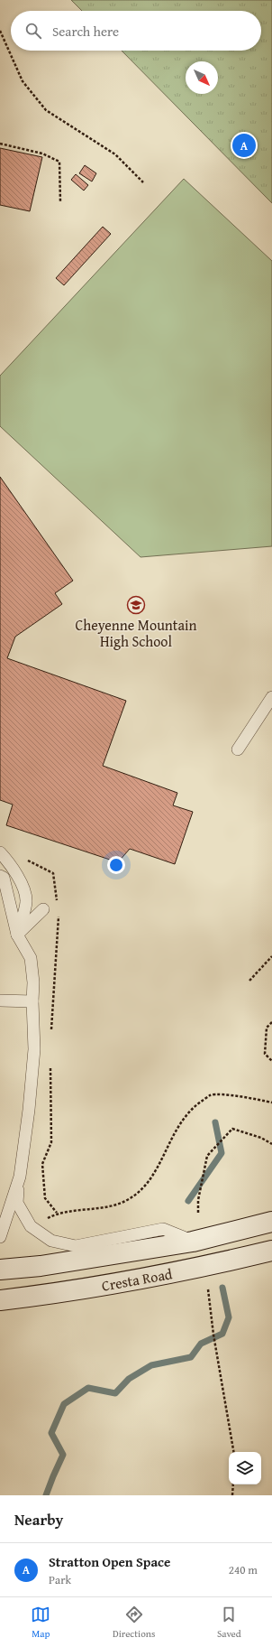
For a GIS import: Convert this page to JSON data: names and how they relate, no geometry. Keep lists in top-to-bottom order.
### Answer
{
  "streets": {
    "main road": ["Cresta Road"]
  },
  "places": {
    "school or university": ["Cheyenne Mountain High School"]
  },
  "north": "bottom right",
  "page": {
    "search": "Search here",
    "pins": "A",
    "heading": "Nearby",
    "list": [
      {
        "mark": "A",
        "name": "Stratton Open Space",
        "note": "Park",
        "value": "240 m"
      }
    ],
    "nav": ["Map", "Directions", "Saved"]
  }
}
